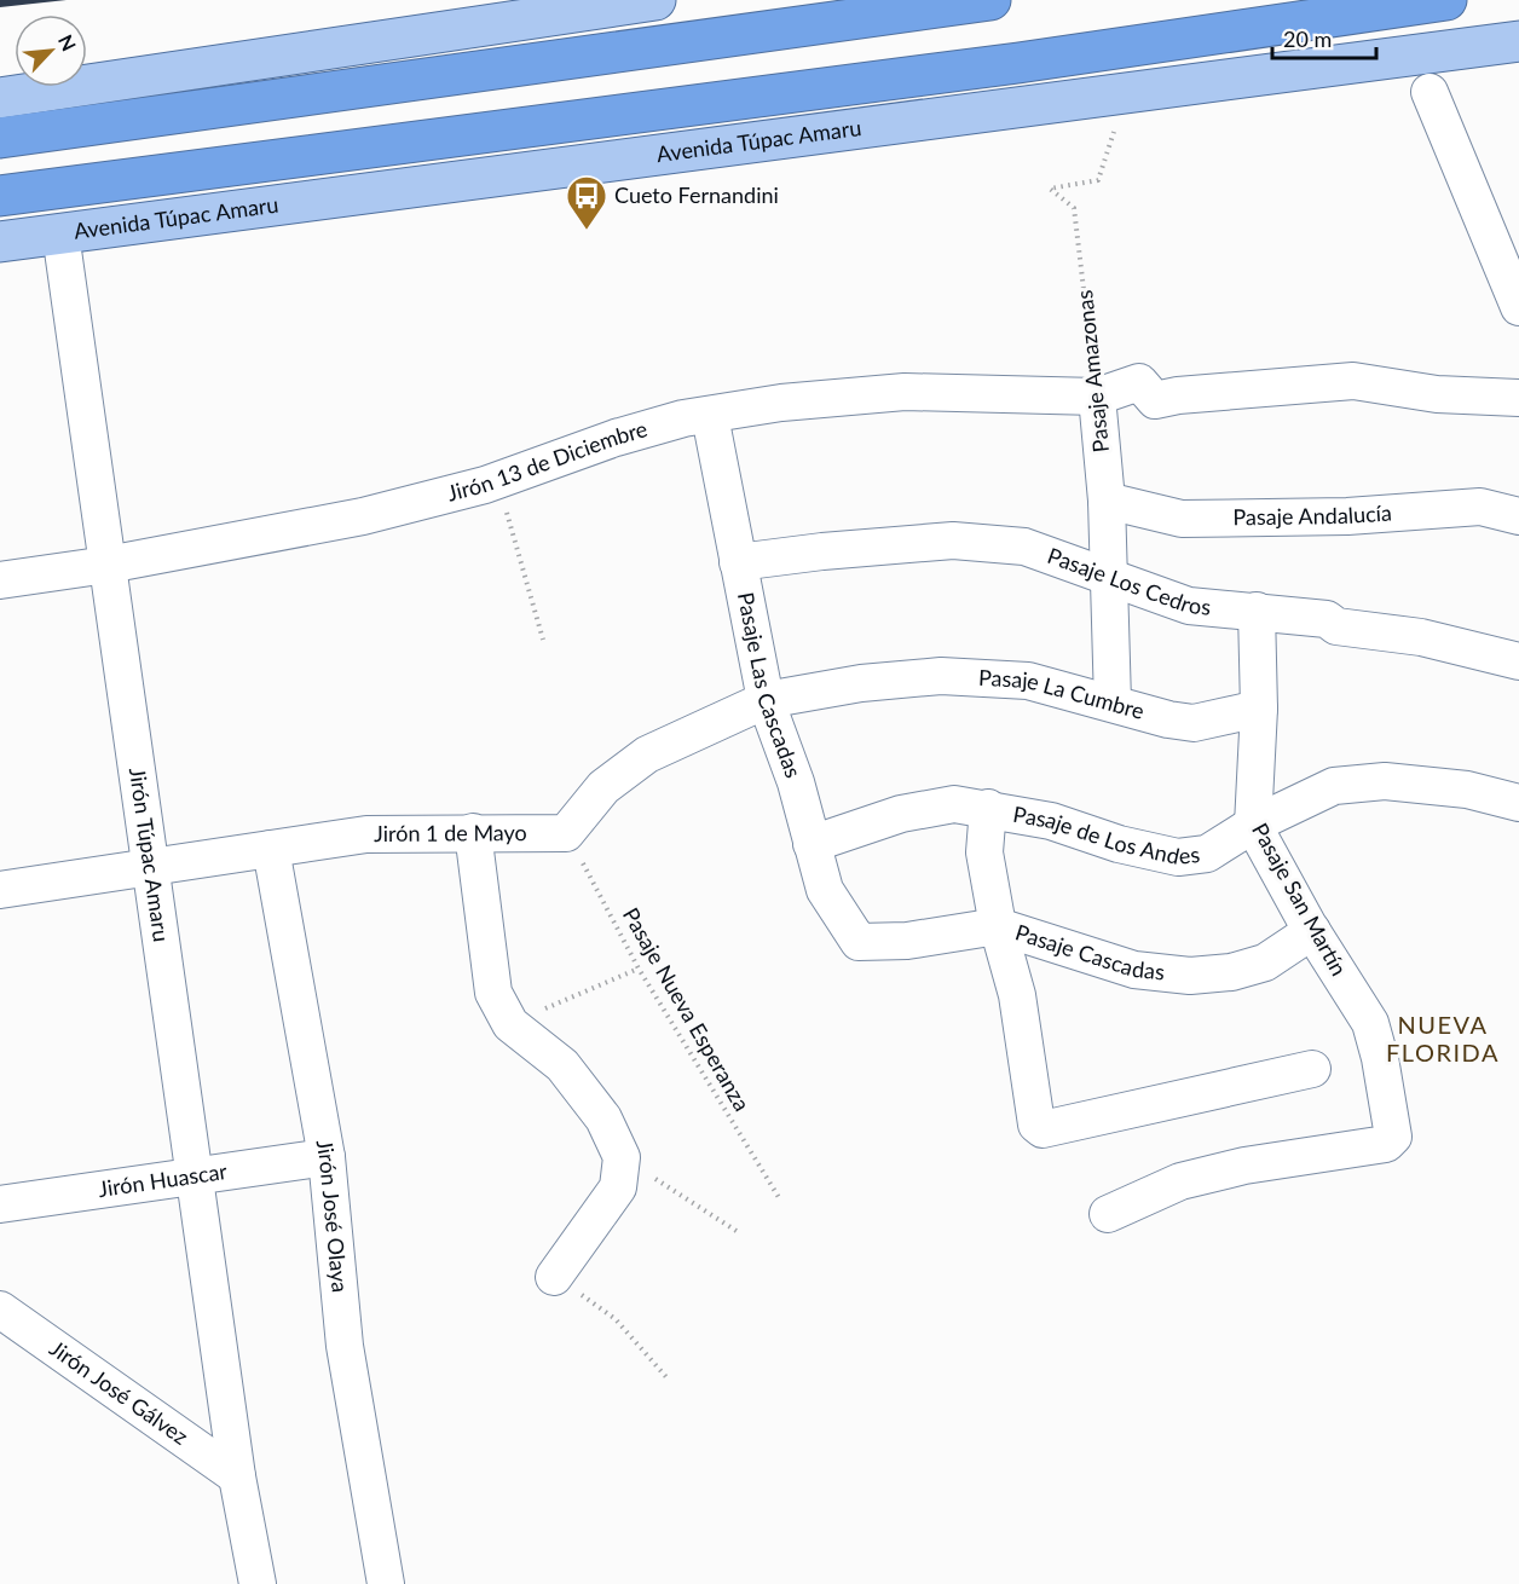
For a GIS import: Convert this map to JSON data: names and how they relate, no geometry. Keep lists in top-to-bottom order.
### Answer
{
  "streets": {
    "highway": ["Avenida Túpac Amaru"],
    "street": [
      "Pasaje Amazonas",
      "Jirón 13 de Diciembre",
      "Pasaje Andalucía",
      "Pasaje Los Cedros",
      "Pasaje Las Cascadas",
      "Pasaje La Cumbre",
      "Pasaje de Los Andes",
      "Jirón 1 de Mayo",
      "Jirón Túpac Amaru",
      "Pasaje San Martín",
      "Pasaje Cascadas",
      "Jirón Huascar",
      "Jirón José Olaya",
      "Jirón José Gálvez"
    ],
    "path": ["Pasaje Nueva Esperanza"]
  },
  "crossings": [
    ["Avenida Túpac Amaru", "Pasaje Amazonas"],
    ["Avenida Túpac Amaru", "Jirón Túpac Amaru"],
    ["Pasaje Amazonas", "Jirón 13 de Diciembre"],
    ["Pasaje Amazonas", "Pasaje Andalucía"],
    ["Pasaje Amazonas", "Pasaje Los Cedros"],
    ["Pasaje Amazonas", "Pasaje La Cumbre"],
    ["Jirón 13 de Diciembre", "Pasaje Las Cascadas"],
    ["Jirón 13 de Diciembre", "Jirón Túpac Amaru"],
    ["Pasaje Los Cedros", "Pasaje Las Cascadas"],
    ["Pasaje Los Cedros", "Pasaje San Martín"],
    ["Pasaje Las Cascadas", "Pasaje La Cumbre"],
    ["Pasaje Las Cascadas", "Pasaje de Los Andes"],
    ["Pasaje Las Cascadas", "Pasaje Cascadas"],
    ["Pasaje La Cumbre", "Pasaje San Martín"],
    ["Pasaje de Los Andes", "Pasaje San Martín"],
    ["Jirón 1 de Mayo", "Jirón Túpac Amaru"],
    ["Jirón 1 de Mayo", "Pasaje Nueva Esperanza"],
    ["Jirón 1 de Mayo", "Jirón José Olaya"],
    ["Jirón Túpac Amaru", "Jirón Huascar"],
    ["Jirón Túpac Amaru", "Jirón José Gálvez"],
    ["Pasaje San Martín", "Pasaje Cascadas"],
    ["Jirón Huascar", "Jirón José Olaya"]
  ],
  "districts": ["NUEVA FLORIDA"],
  "places": {
    "bus stop": ["Cueto Fernandini"]
  },
  "scale_bar": "20 m",
  "north": "top right"
}
